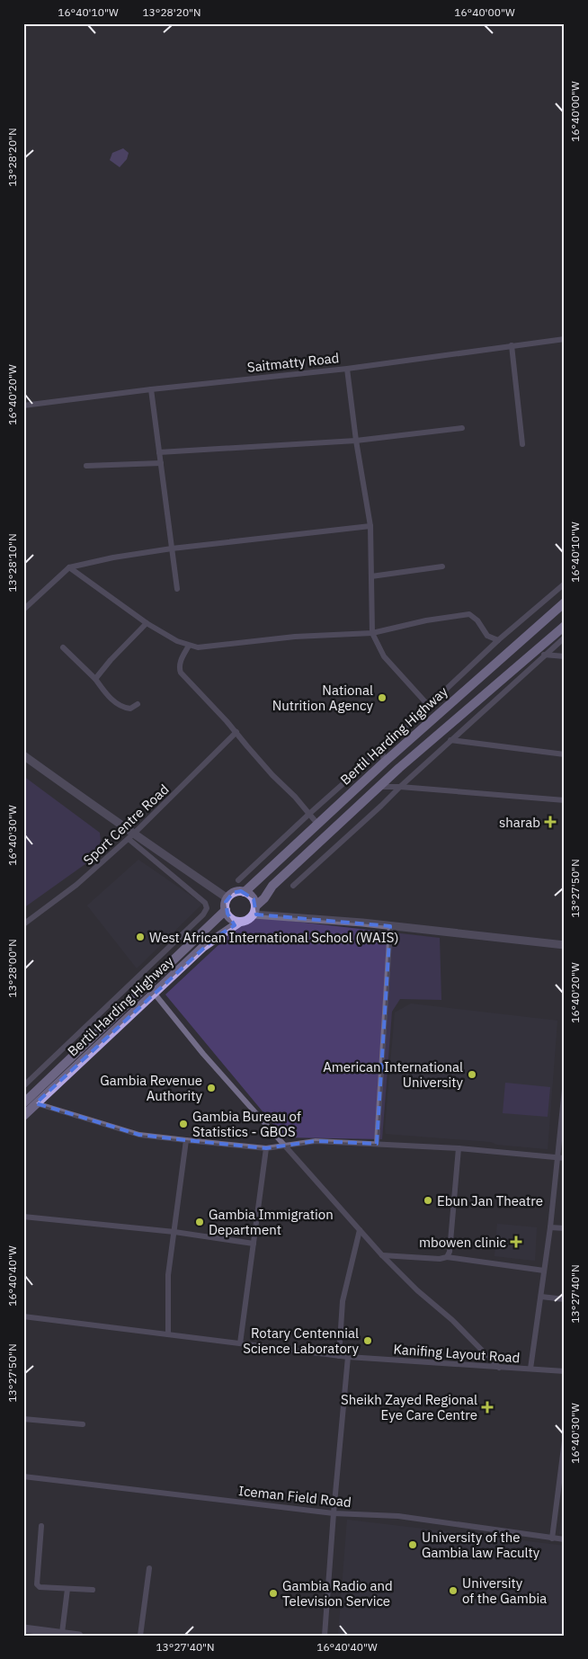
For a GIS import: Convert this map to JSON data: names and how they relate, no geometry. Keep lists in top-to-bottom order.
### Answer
{
  "streets": {
    "main road": ["Bertil Harding Highway"],
    "street": [
      "Saitmatty Road",
      "Sport Centre Road",
      "Kanifing Layout Road",
      "Iceman Field Road"
    ]
  },
  "places": {
    "other": [
      "National Nutrition Agency",
      "West African International School (WAIS)",
      "American International University",
      "Gambia Revenue Authority",
      "Gambia Bureau of Statistics - GBOS",
      "Ebun Jan Theatre",
      "Gambia Immigration Department",
      "Rotary Centennial Science Laboratory",
      "University of the Gambia law Faculty",
      "University of the Gambia",
      "Gambia Radio and Television Service"
    ],
    "health": ["sharab", "mbowen clinic", "Sheikh Zayed Regional Eye Care Centre"]
  },
  "coordinates": [
    "16°40'10\"W",
    "13°28'20\"N",
    "16°40'00\"W",
    "16°40'20\"W",
    "13°28'10\"N",
    "16°40'30\"W",
    "13°27'50\"N",
    "13°28'00\"N",
    "16°40'40\"W",
    "13°27'40\"N"
  ]
}
